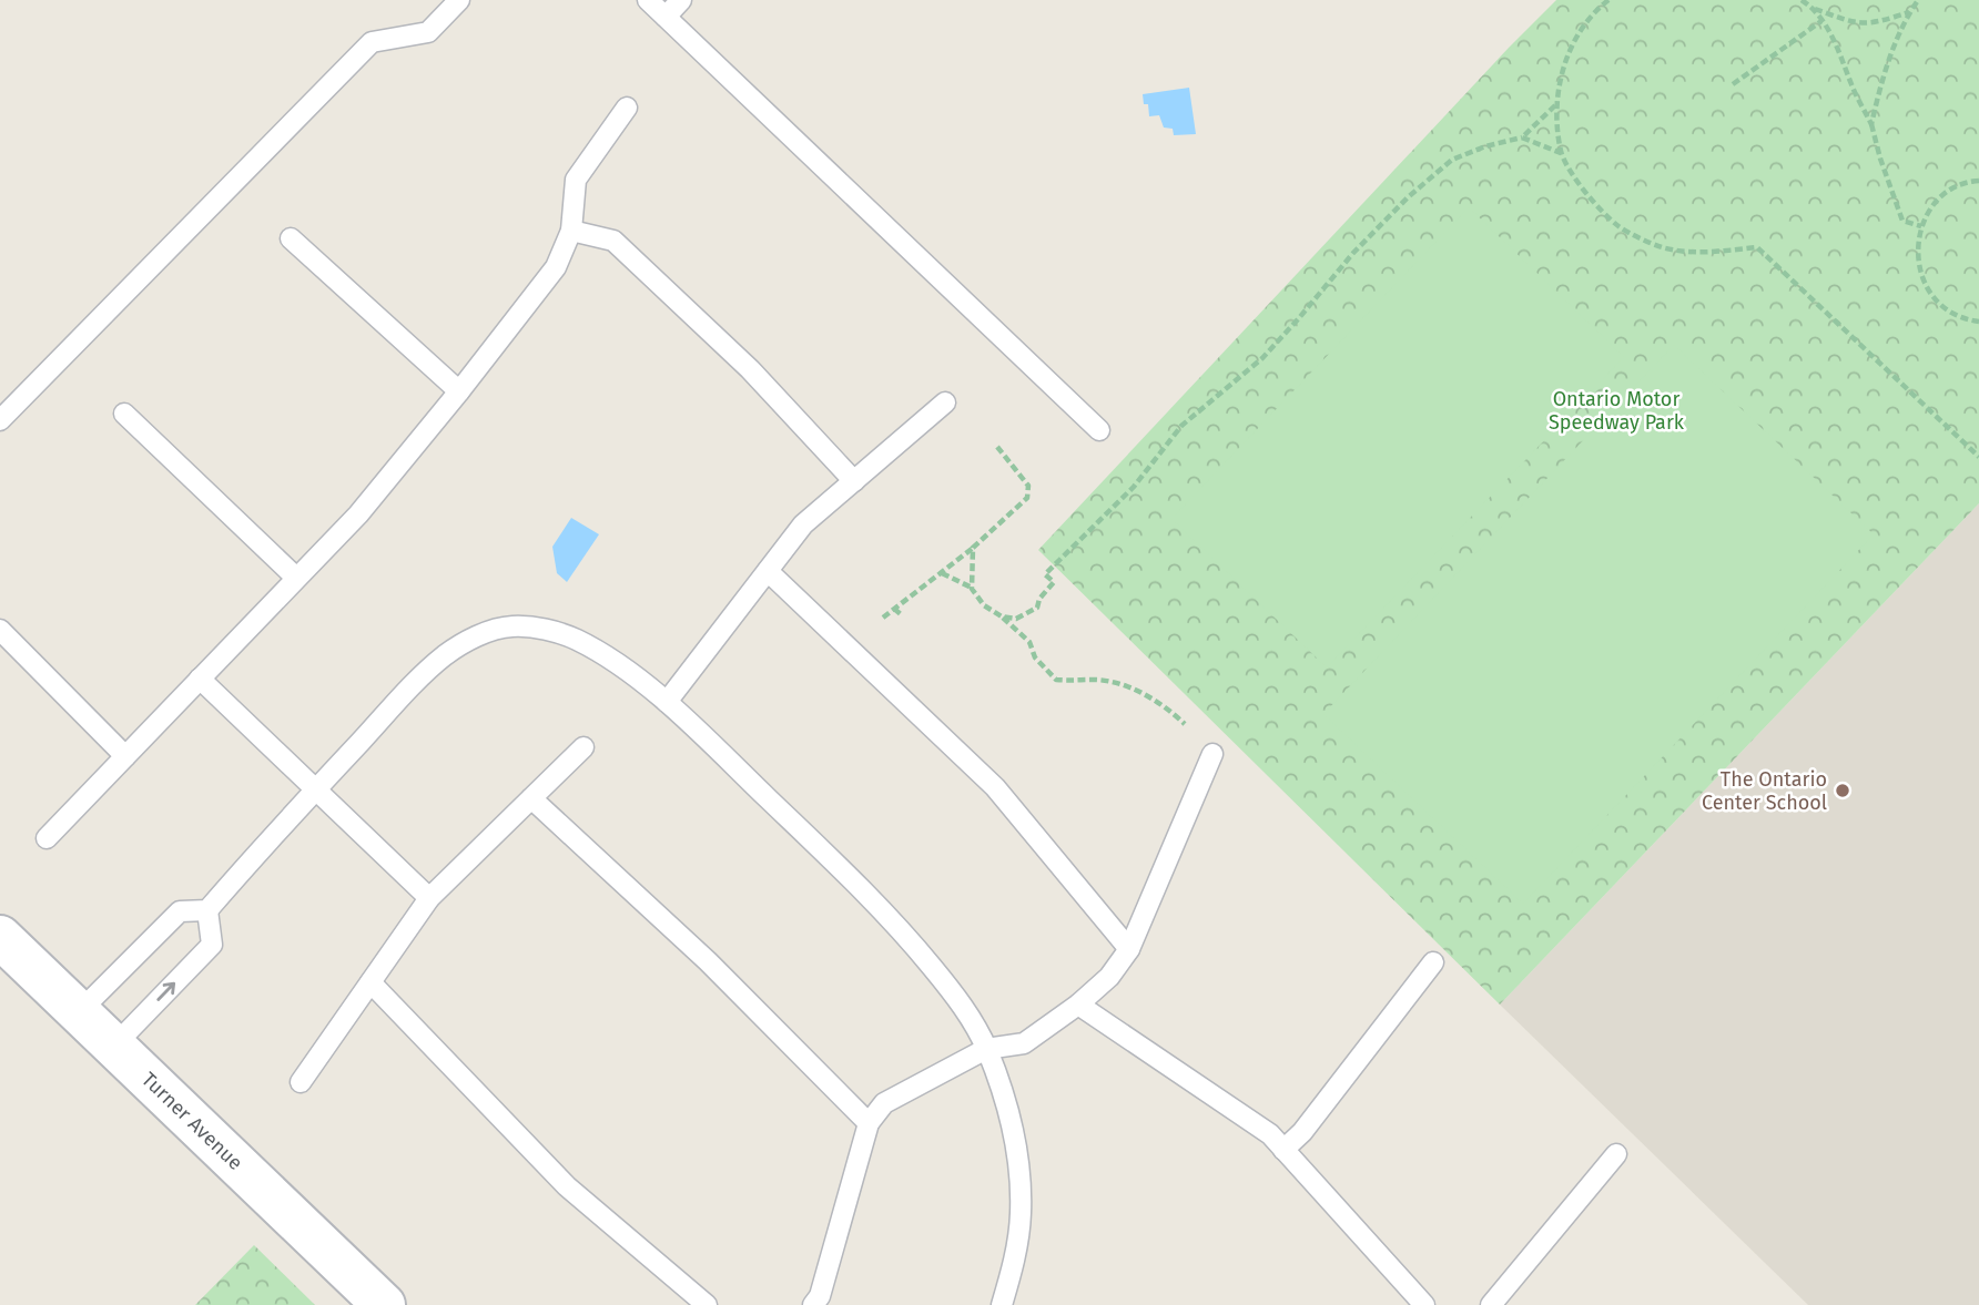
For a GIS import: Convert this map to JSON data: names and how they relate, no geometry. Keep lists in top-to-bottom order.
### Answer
{
  "streets": {
    "street": ["Turner Avenue"]
  },
  "parks": ["Ontario Motor Speedway Park"],
  "places": ["The Ontario Center School"]
}
